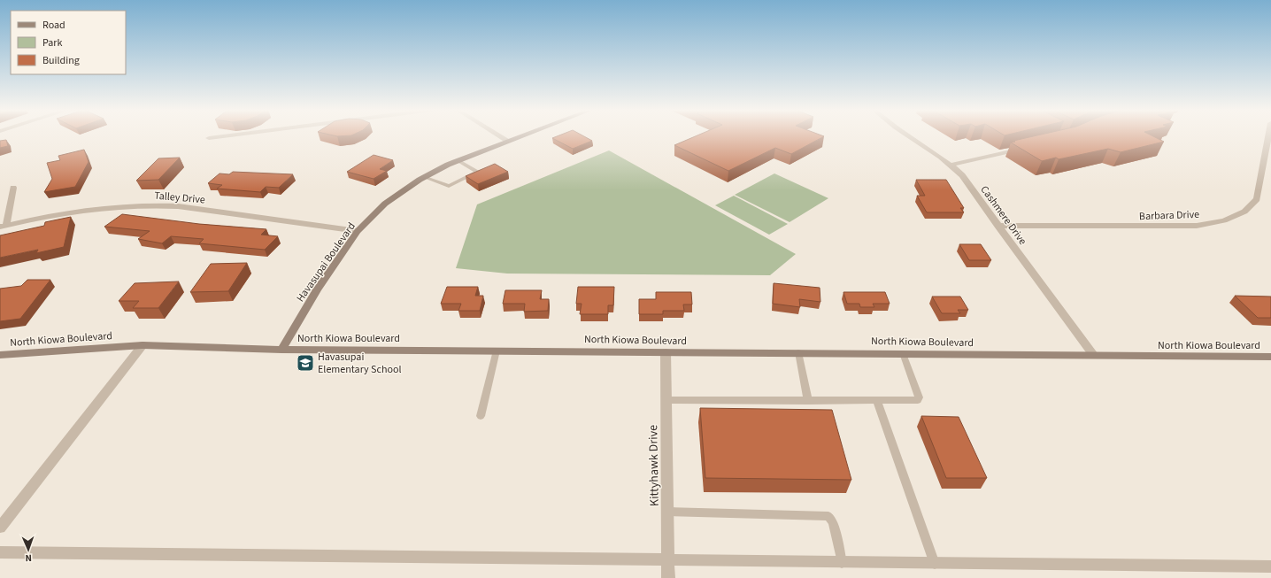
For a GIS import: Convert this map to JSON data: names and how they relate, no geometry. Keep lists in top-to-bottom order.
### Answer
{
  "streets": {
    "street": [
      "Talley Drive",
      "Cashmere Drive",
      "Barbara Drive",
      "Havasupai Boulevard",
      "North Kiowa Boulevard",
      "Kittyhawk Drive"
    ]
  },
  "crossings": [
    ["Talley Drive", "Havasupai Boulevard"],
    ["Cashmere Drive", "Barbara Drive"],
    ["Cashmere Drive", "North Kiowa Boulevard"],
    ["Havasupai Boulevard", "North Kiowa Boulevard"],
    ["North Kiowa Boulevard", "Kittyhawk Drive"]
  ],
  "places": {
    "school or university": ["Havasupai Elementary School"]
  },
  "legend": ["Road", "Park", "Building"],
  "north": "bottom"
}
